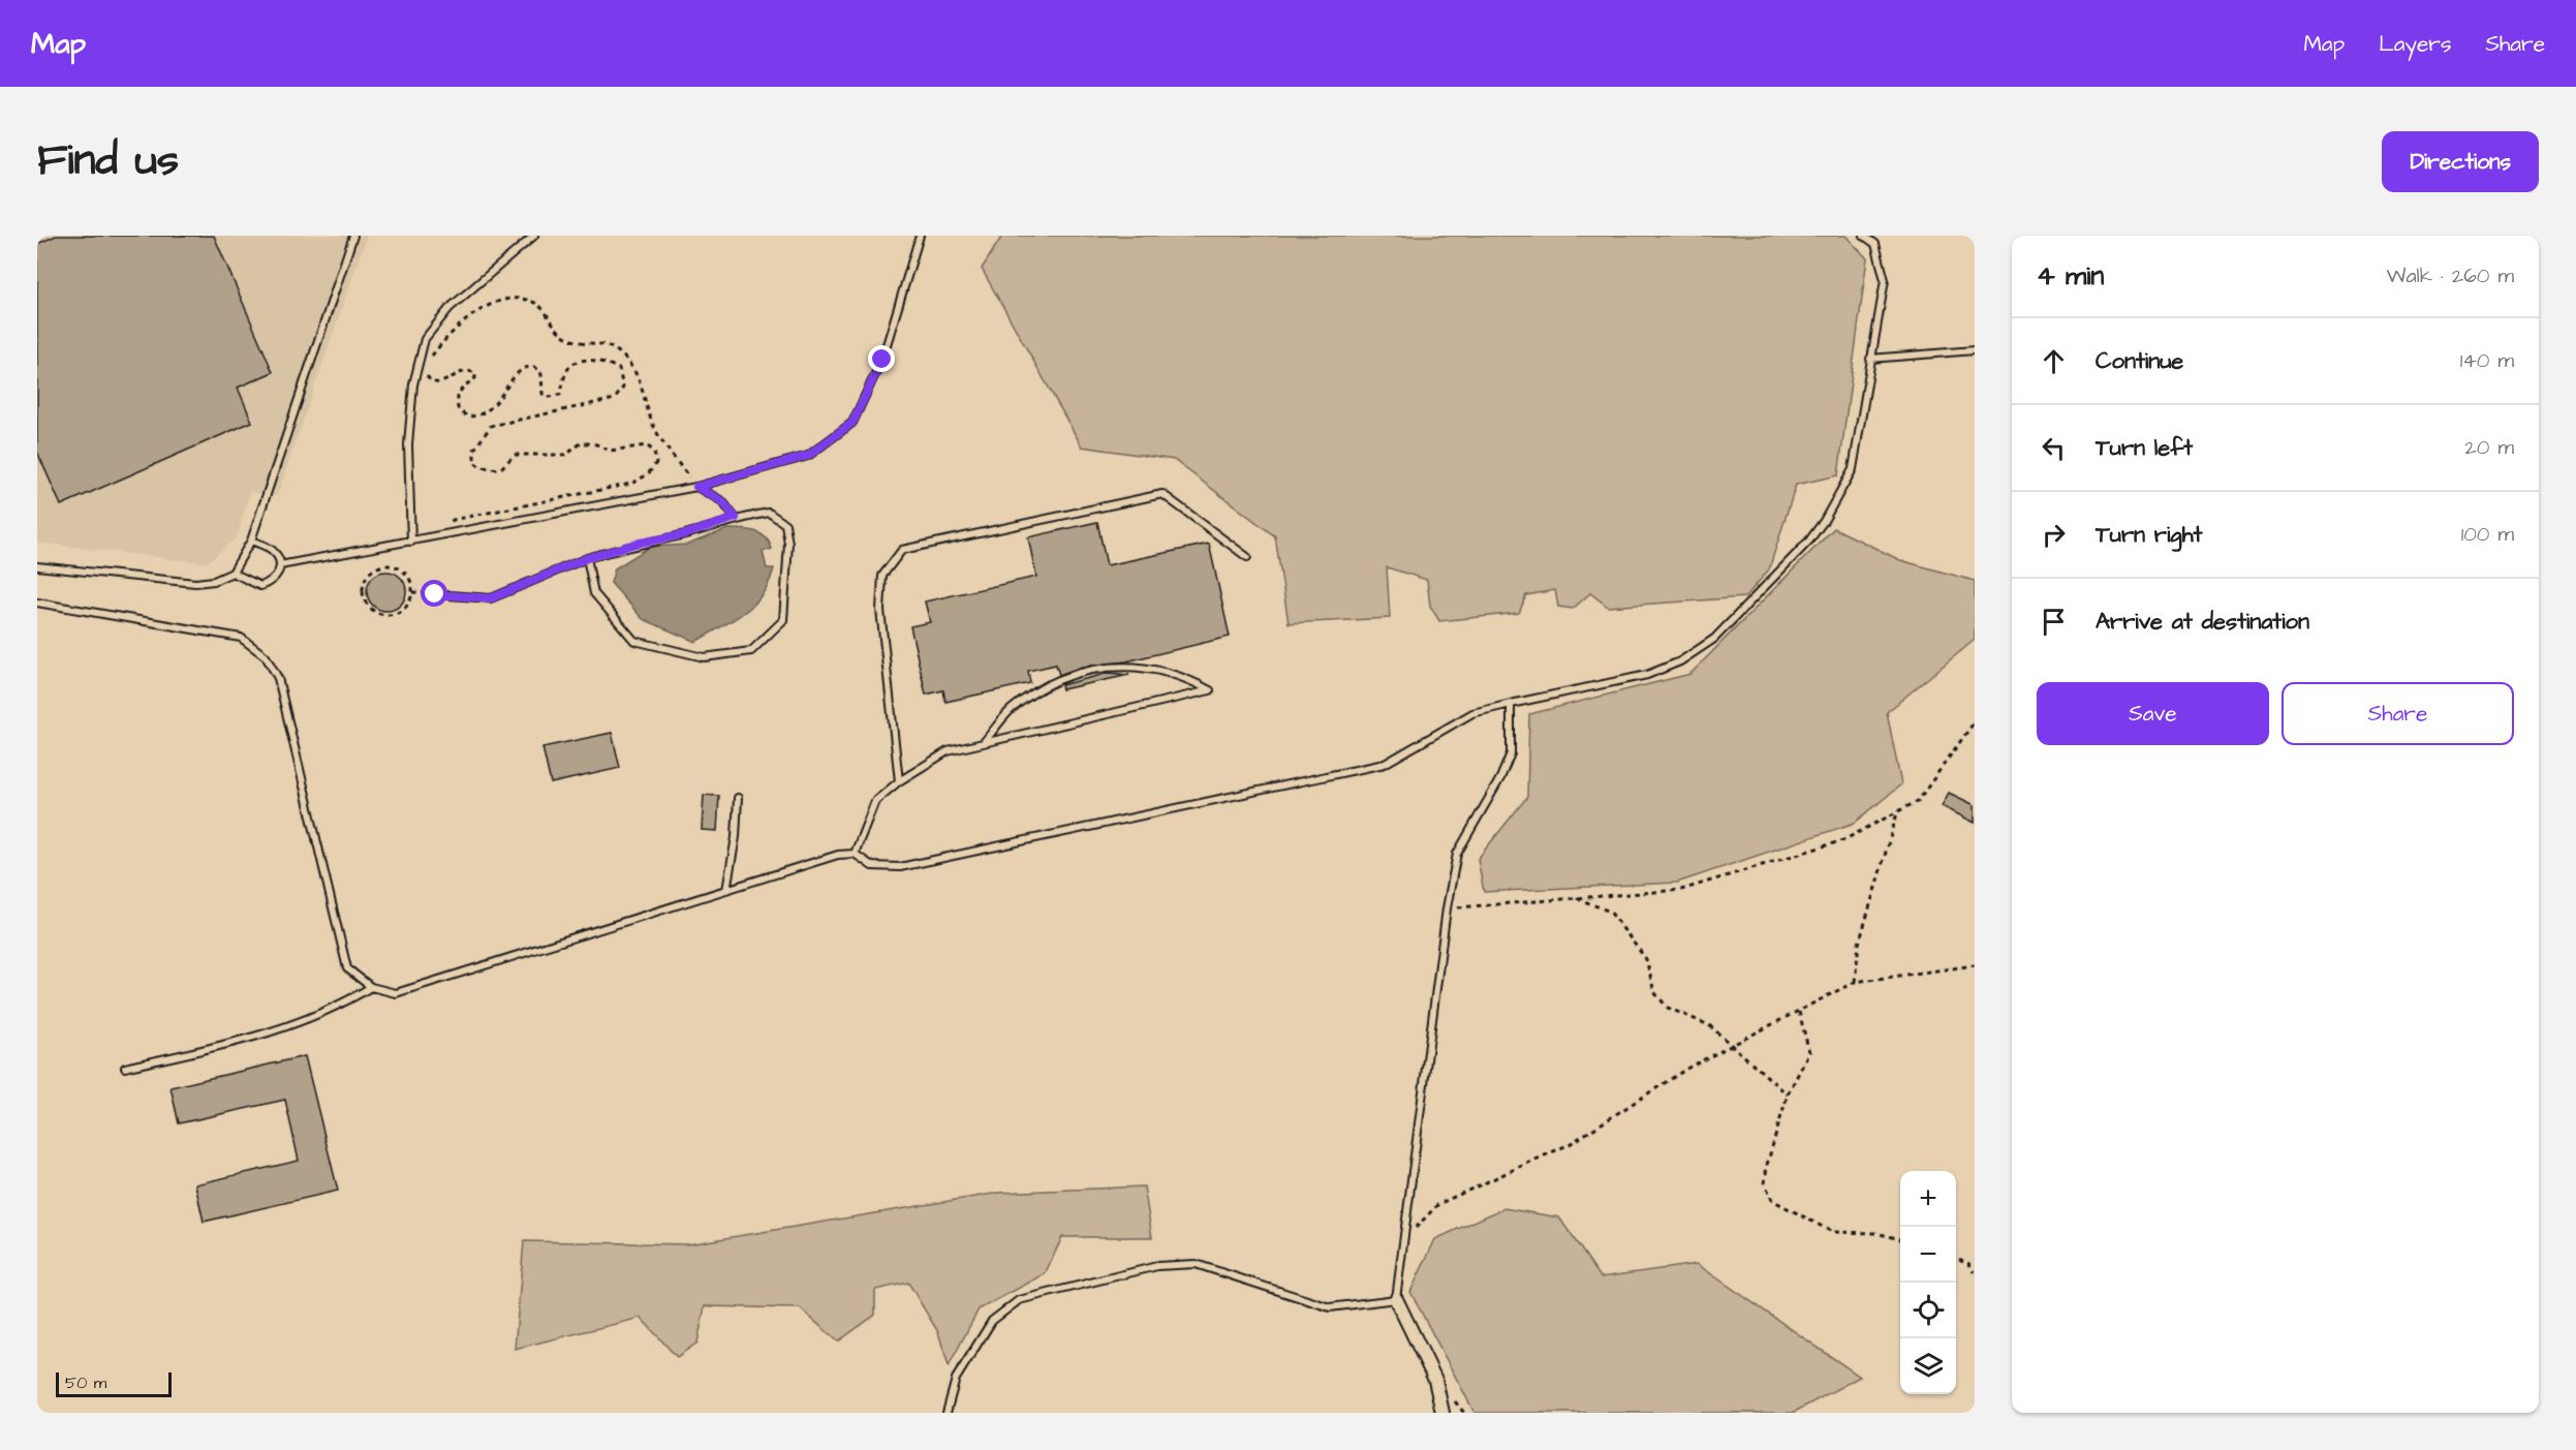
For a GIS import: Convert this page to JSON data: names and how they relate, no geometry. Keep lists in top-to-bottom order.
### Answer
{
  "scale_bar": "50 m",
  "page": {
    "header": "Map",
    "nav": ["Map", "Layers", "Share"],
    "title": "Find us",
    "buttons": [
      "Directions",
      ["Save", "Share"]
    ],
    "heading": ["4 min", "Walk · 260 m"],
    "list": [
      ["Continue", "140 m"],
      ["Turn left", "20 m"],
      ["Turn right", "100 m"],
      "Arrive at destination"
    ],
    "map_buttons": ["+", "−"],
    "scale": "50 m"
  }
}
